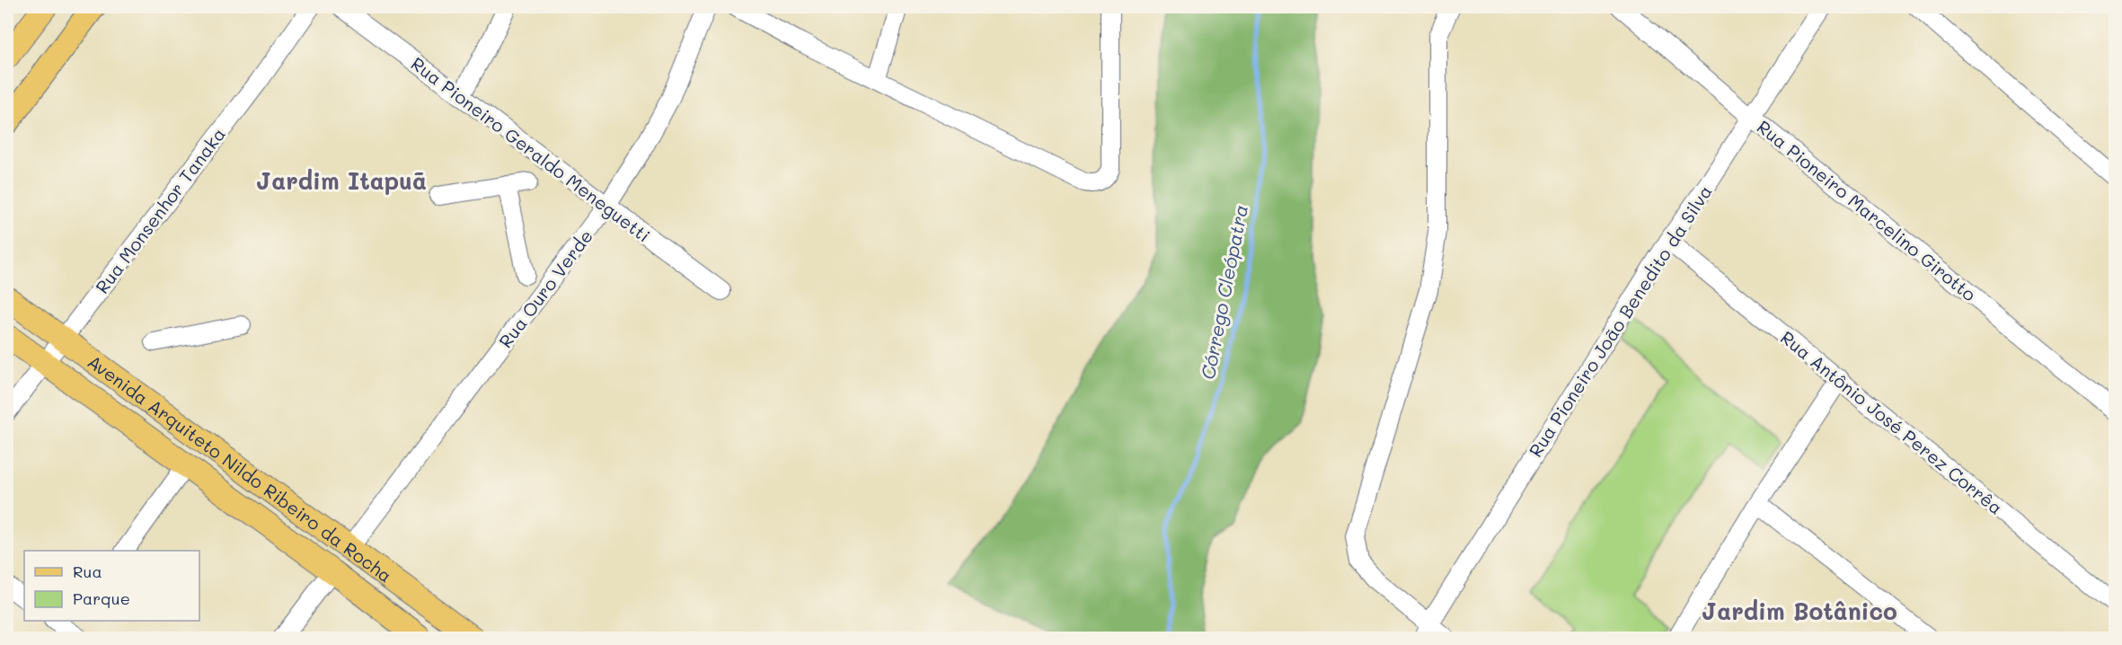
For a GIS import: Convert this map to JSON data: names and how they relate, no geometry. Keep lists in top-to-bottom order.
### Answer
{
  "streets": {
    "main road": ["Avenida Arquiteto Nildo Ribeiro da Rocha"],
    "street": [
      "Rua Pioneiro Geraldo Meneguetti",
      "Rua Monsenhor Tanaka",
      "Rua Pioneiro Marcelino Girotto",
      "Rua Ouro Verde",
      "Rua Pioneiro João Benedito da Silva",
      "Rua Antônio José Perez Corrêa"
    ]
  },
  "crossings": [
    ["Rua Pioneiro Geraldo Meneguetti", "Rua Ouro Verde"],
    ["Rua Monsenhor Tanaka", "Avenida Arquiteto Nildo Ribeiro da Rocha"],
    ["Rua Pioneiro Marcelino Girotto", "Rua Pioneiro João Benedito da Silva"],
    ["Rua Ouro Verde", "Avenida Arquiteto Nildo Ribeiro da Rocha"],
    ["Rua Pioneiro João Benedito da Silva", "Rua Antônio José Perez Corrêa"]
  ],
  "districts": ["Jardim Itapuã", "Jardim Botânico"],
  "water": ["Córrego Cleópatra"],
  "legend": ["Rua", "Parque"]
}
